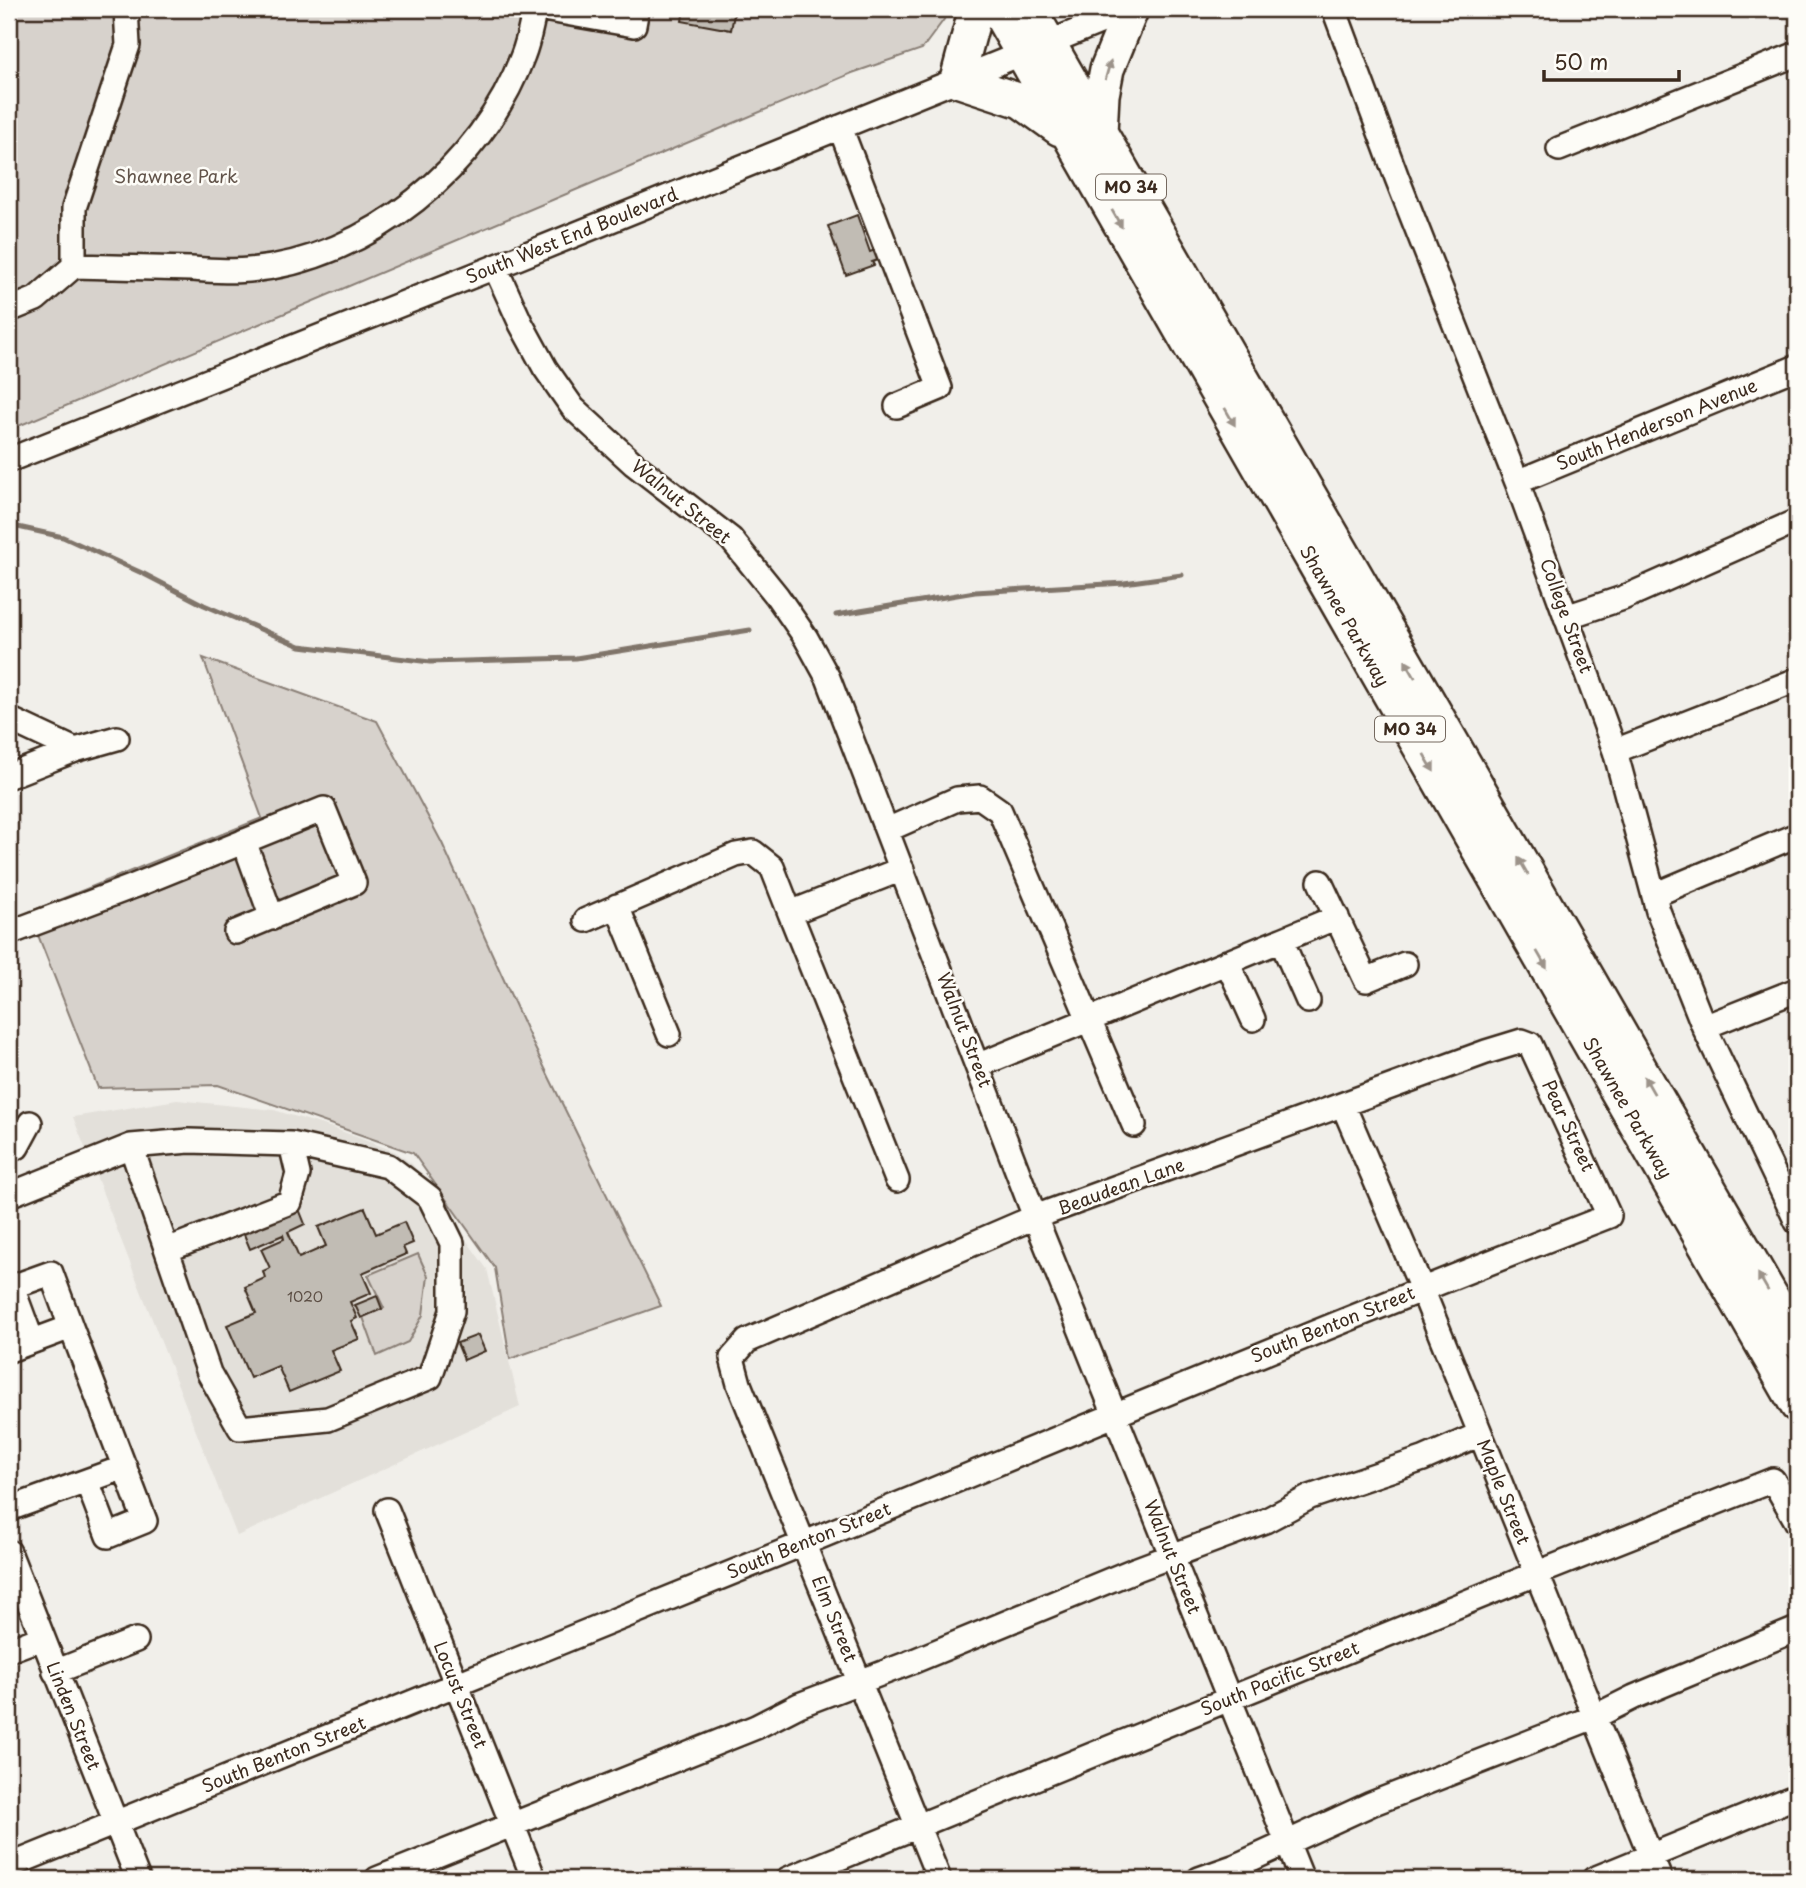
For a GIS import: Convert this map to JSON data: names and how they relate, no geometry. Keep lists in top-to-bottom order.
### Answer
{
  "streets": {
    "highway": ["MO 34", "Shawnee Parkway"],
    "street": [
      "South West End Boulevard",
      "South Henderson Avenue",
      "Walnut Street",
      "College Street",
      "Pear Street",
      "Beaudean Lane",
      "South Benton Street",
      "Maple Street",
      "Elm Street",
      "South Pacific Street",
      "Locust Street",
      "Linden Street"
    ]
  },
  "crossings": [
    ["South West End Boulevard", "Walnut Street"],
    ["South West End Boulevard", "Shawnee Parkway"],
    ["South Henderson Avenue", "College Street"],
    ["Walnut Street", "Beaudean Lane"],
    ["Walnut Street", "South Benton Street"],
    ["Walnut Street", "South Pacific Street"],
    ["Pear Street", "Beaudean Lane"],
    ["Pear Street", "South Benton Street"],
    ["Beaudean Lane", "Maple Street"],
    ["Beaudean Lane", "Elm Street"],
    ["South Benton Street", "Maple Street"],
    ["South Benton Street", "Elm Street"],
    ["South Benton Street", "Locust Street"],
    ["South Benton Street", "Linden Street"],
    ["Maple Street", "South Pacific Street"],
    ["Elm Street", "South Pacific Street"]
  ],
  "parks": ["Shawnee Park"],
  "house_numbers": ["1020"],
  "scale_bar": "50 m"
}
